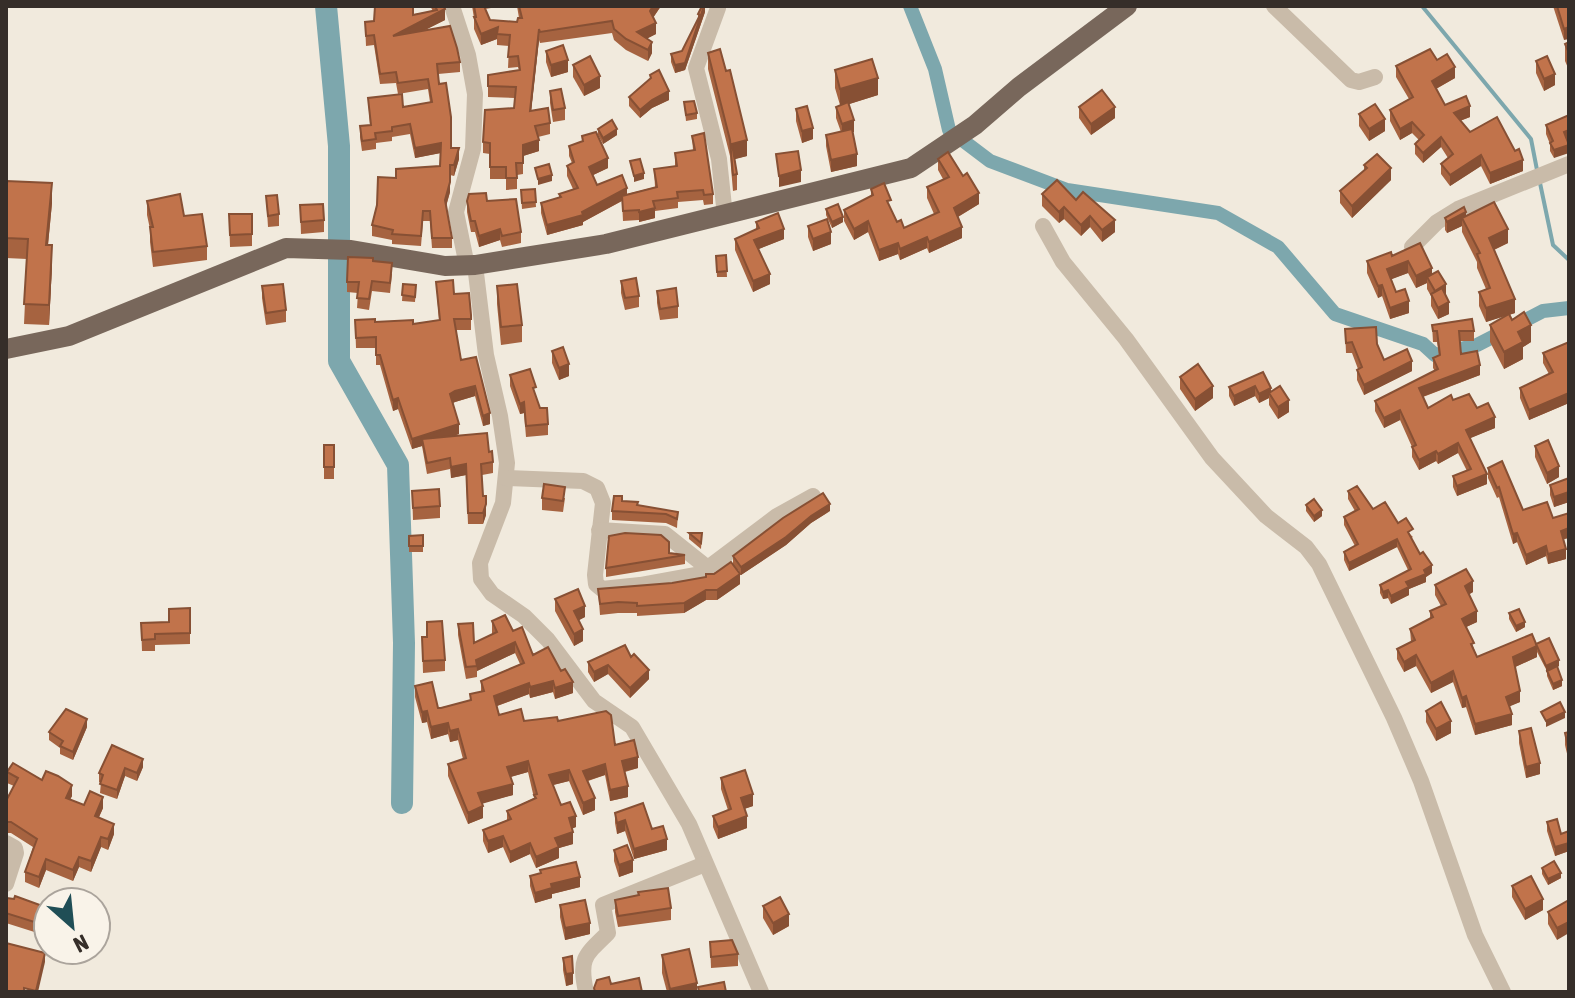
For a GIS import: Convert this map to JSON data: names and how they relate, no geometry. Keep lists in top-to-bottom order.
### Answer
{
  "north": "bottom right"
}
